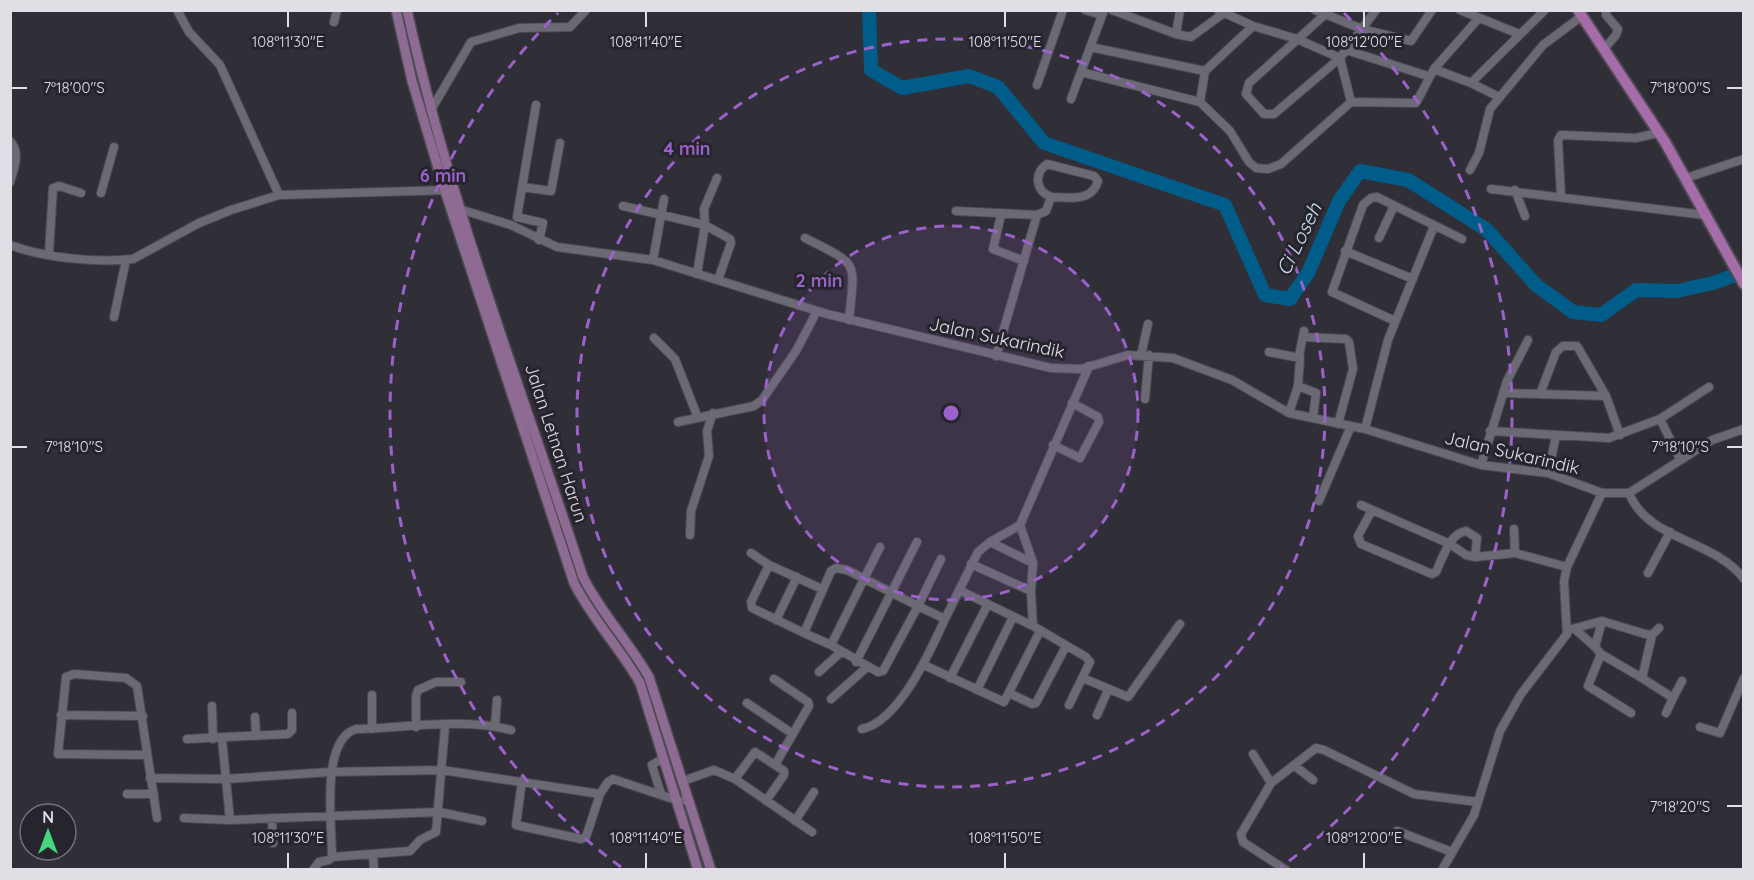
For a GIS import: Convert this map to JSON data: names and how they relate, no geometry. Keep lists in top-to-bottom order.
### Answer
{
  "streets": {
    "main road": ["Jalan Letnan Harun"],
    "street": ["Jalan Sukarindik"]
  },
  "crossings": [
    ["Jalan Sukarindik", "Jalan Letnan Harun"]
  ],
  "water": ["Ci Loseh"],
  "north": "top",
  "coordinates": [
    "108°11'30\"E",
    "108°11'40\"E",
    "108°11'50\"E",
    "108°12'00\"E",
    "7°18'00\"S",
    "7°18'10\"S",
    "7°18'20\"S"
  ],
  "rings": ["4 min", "6 min", "2 min"]
}
